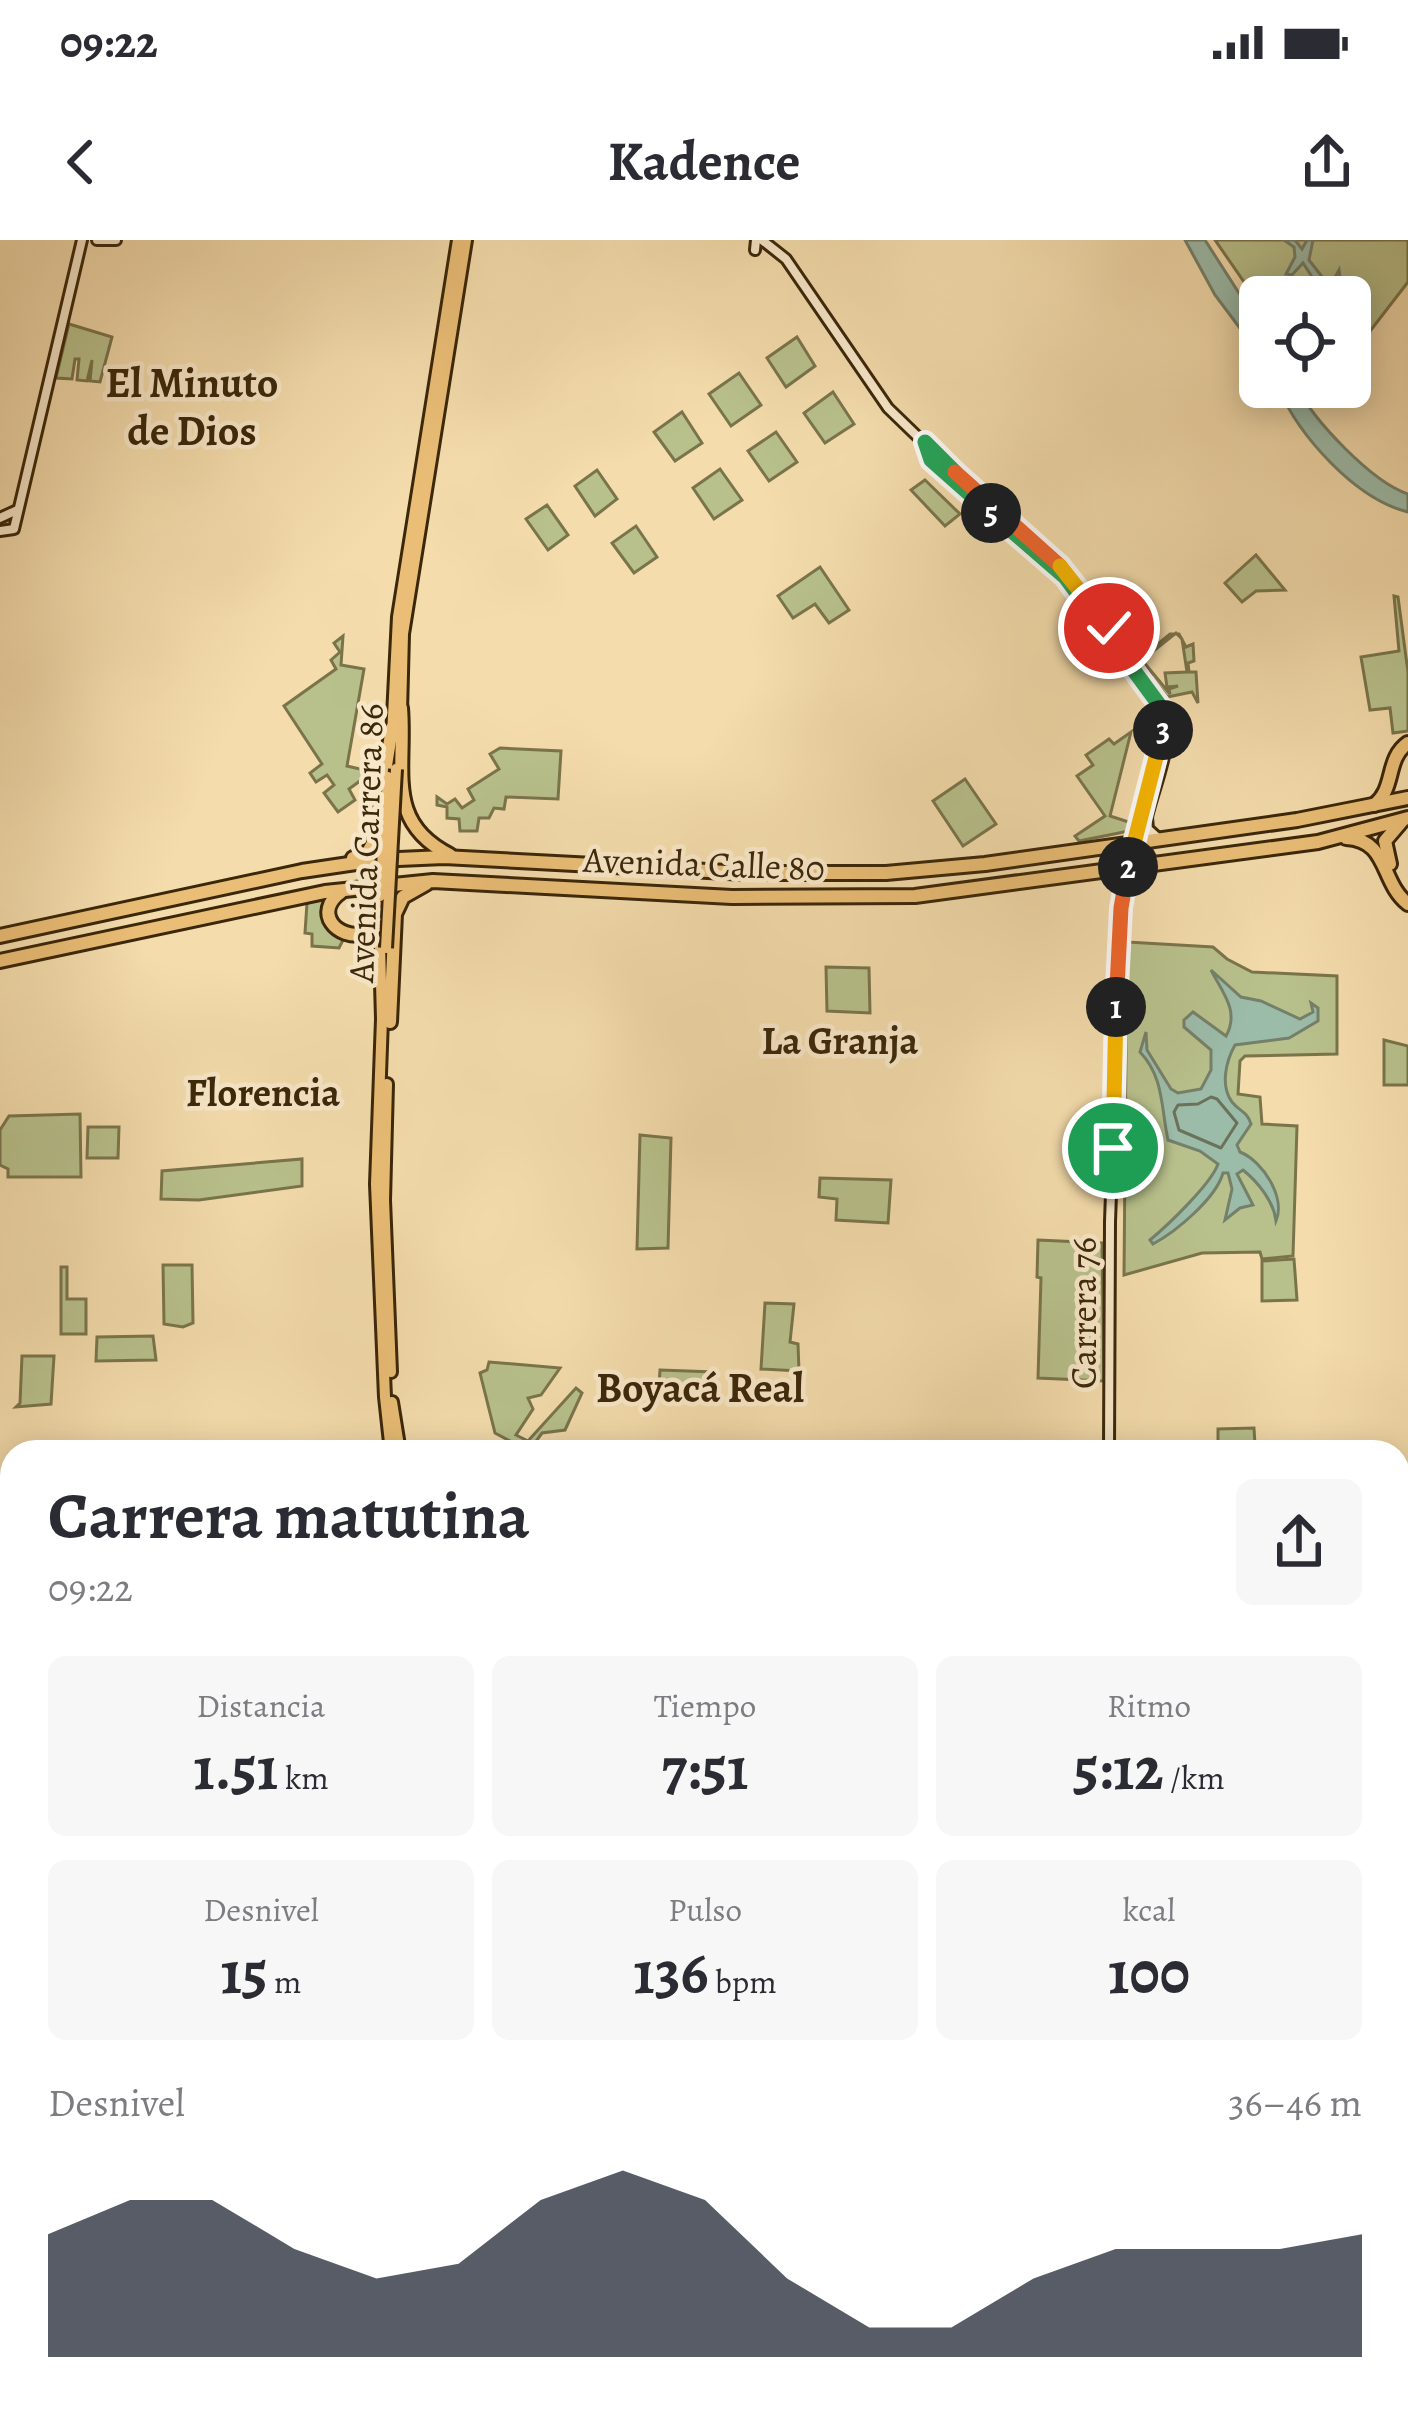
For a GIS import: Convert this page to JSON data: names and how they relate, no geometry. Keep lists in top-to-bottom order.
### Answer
{
  "streets": {
    "highway": ["Avenida Calle 80"],
    "main road": ["Avenida Carrera 86", "Carrera 76"]
  },
  "crossings": [
    ["Avenida Calle 80", "Carrera 76"]
  ],
  "districts": [
    "El Minuto de Dios",
    "La Granja",
    "Florencia",
    "Boyacá Real"
  ],
  "page": {
    "status": "09:22",
    "header": "Kadence",
    "pins": [
      "5",
      "3",
      "2",
      "1"
    ],
    "heading": ["Carrera matutina", "09:22"],
    "stats": [
      ["Distancia", "1.51 km"],
      ["Tiempo", "7:51"],
      ["Ritmo", "5:12 /km"],
      ["Desnivel", "15 m"],
      ["Pulso", "136 bpm"],
      ["kcal", "100"]
    ],
    "chart": ["Desnivel", "36–46 m"]
  }
}
